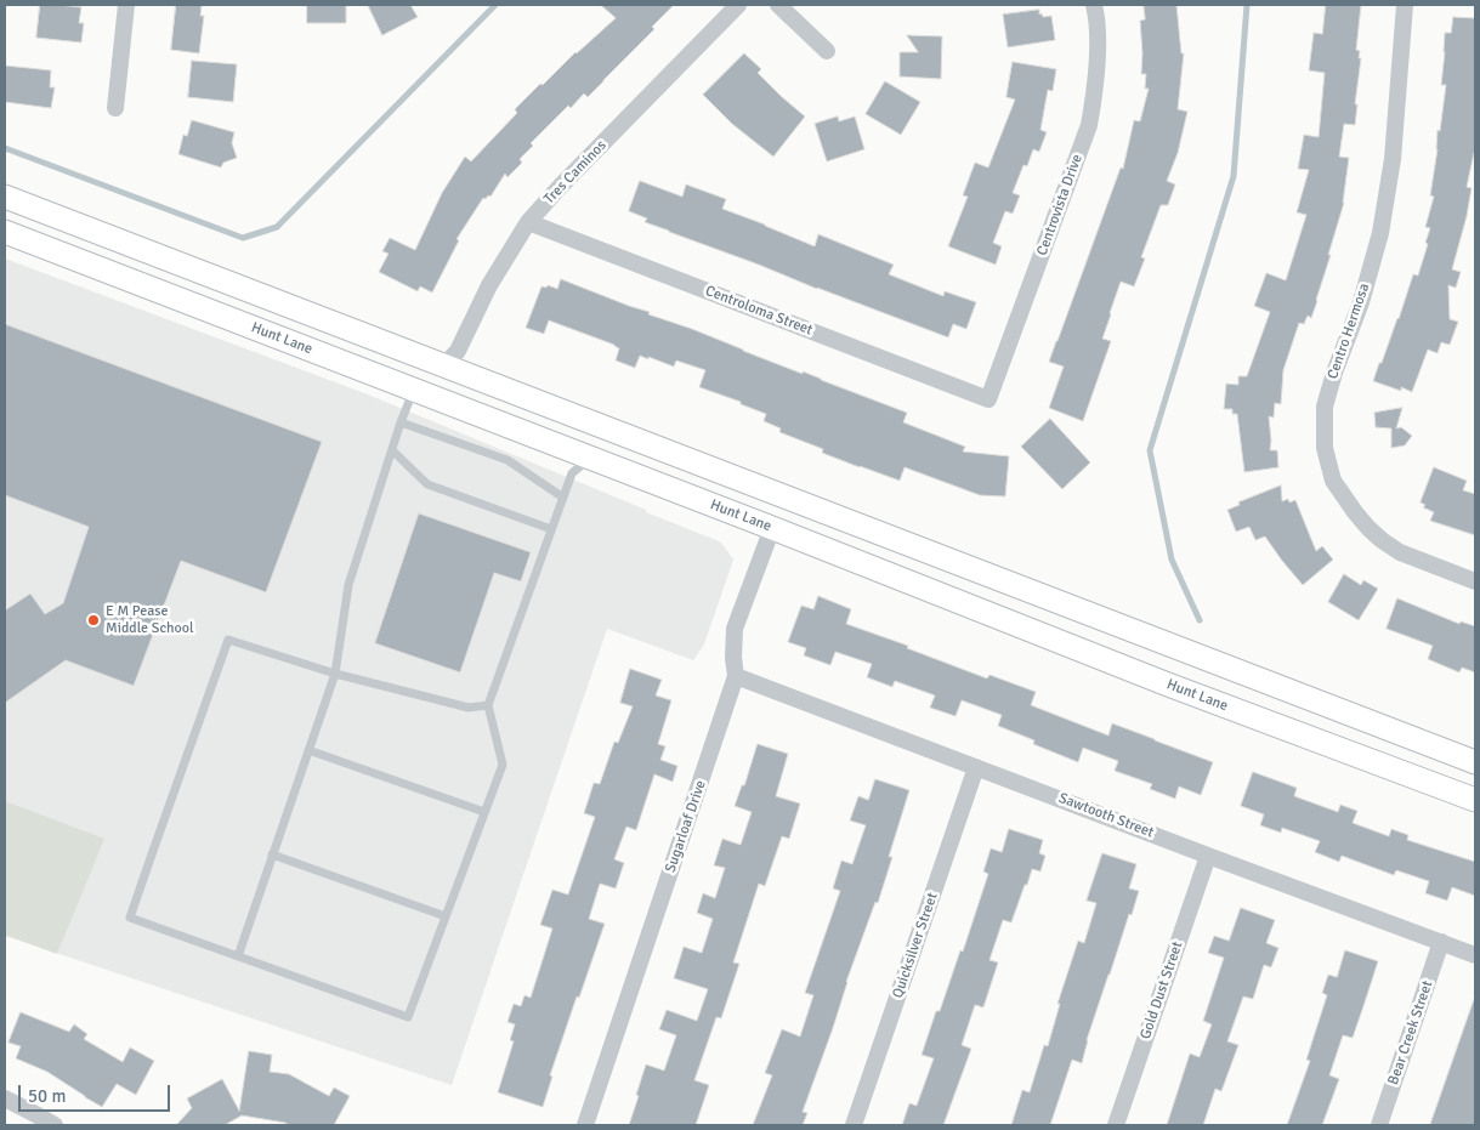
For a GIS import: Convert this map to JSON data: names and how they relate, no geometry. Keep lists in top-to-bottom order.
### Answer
{
  "streets": {
    "main road": ["Hunt Lane"],
    "street": [
      "Tres Caminos",
      "Centrovista Drive",
      "Centroloma Street",
      "Centro Hermosa",
      "Sawtooth Street",
      "Sugarloaf Drive",
      "Quicksilver Street",
      "Gold Dust Street",
      "Bear Creek Street"
    ]
  },
  "crossings": [
    ["Tres Caminos", "Centroloma Street"],
    ["Centrovista Drive", "Centroloma Street"],
    ["Hunt Lane", "Sugarloaf Drive"],
    ["Sawtooth Street", "Sugarloaf Drive"],
    ["Sawtooth Street", "Quicksilver Street"],
    ["Sawtooth Street", "Gold Dust Street"],
    ["Sawtooth Street", "Bear Creek Street"]
  ],
  "places": ["E M Pease Middle School"],
  "scale_bar": "50 m"
}
